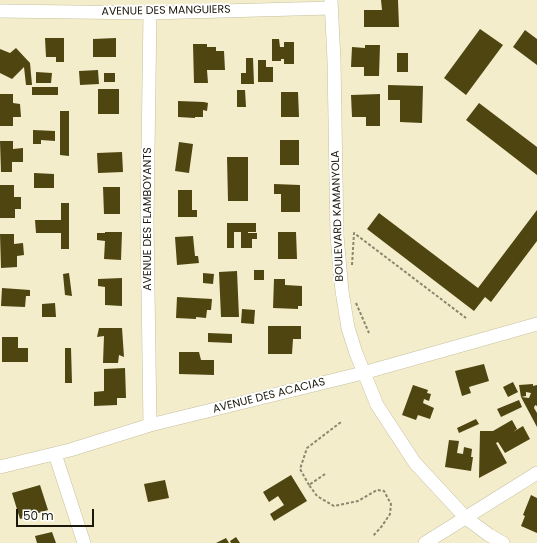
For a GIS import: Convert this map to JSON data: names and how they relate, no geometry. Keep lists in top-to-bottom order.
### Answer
{
  "streets": {
    "street": [
      "AVENUE DES MANGUIERS",
      "BOULEVARD KAMANYOLA",
      "AVENUE DES FLAMBOYANTS",
      "AVENUE DES ACACIAS"
    ]
  },
  "crossings": [
    ["AVENUE DES MANGUIERS", "BOULEVARD KAMANYOLA"],
    ["AVENUE DES MANGUIERS", "AVENUE DES FLAMBOYANTS"],
    ["BOULEVARD KAMANYOLA", "AVENUE DES ACACIAS"],
    ["AVENUE DES FLAMBOYANTS", "AVENUE DES ACACIAS"]
  ],
  "scale_bar": "50 m"
}
